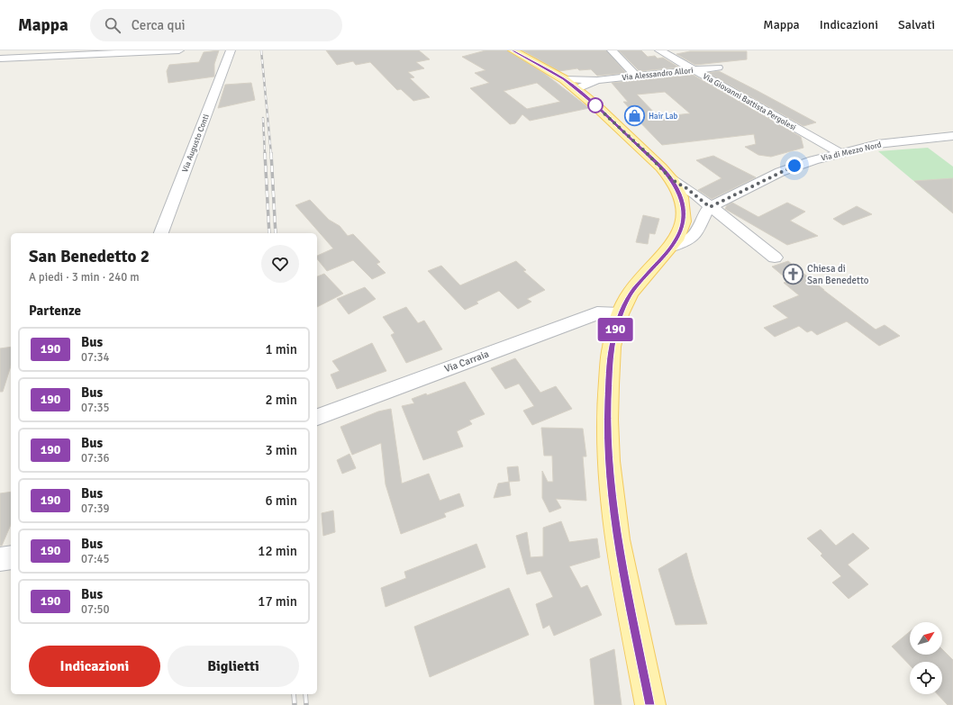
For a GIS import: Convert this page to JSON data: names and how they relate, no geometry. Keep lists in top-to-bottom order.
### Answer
{
  "streets": {
    "street": [
      "Via Alessandro Allori",
      "Via Giovanni Battista Pergolesi",
      "Via Augusto Conti",
      "Via di Mezzo Nord",
      "Via Carraia"
    ]
  },
  "crossings": [
    ["Via Alessandro Allori", "Via Giovanni Battista Pergolesi"],
    ["Via Giovanni Battista Pergolesi", "Via di Mezzo Nord"]
  ],
  "places": {
    "shop": ["Hair Lab"],
    "church": ["Chiesa di San Benedetto"]
  },
  "lines": ["bus line 190"],
  "north": "top right",
  "page": {
    "header": "Mappa",
    "search": "Cerca qui",
    "nav": ["Mappa", "Indicazioni", "Salvati"],
    "on_map": "190",
    "heading": [
      ["San Benedetto 2", "A piedi · 3 min · 240 m"],
      "Partenze"
    ],
    "list": [
      {
        "mark": "190",
        "name": "Bus",
        "note": "07:34",
        "value": "1 min"
      },
      {
        "mark": "190",
        "name": "Bus",
        "note": "07:35",
        "value": "2 min"
      },
      {
        "mark": "190",
        "name": "Bus",
        "note": "07:36",
        "value": "3 min"
      },
      {
        "mark": "190",
        "name": "Bus",
        "note": "07:39",
        "value": "6 min"
      },
      {
        "mark": "190",
        "name": "Bus",
        "note": "07:45",
        "value": "12 min"
      },
      {
        "mark": "190",
        "name": "Bus",
        "note": "07:50",
        "value": "17 min"
      }
    ],
    "buttons": ["Indicazioni", "Biglietti"]
  }
}
